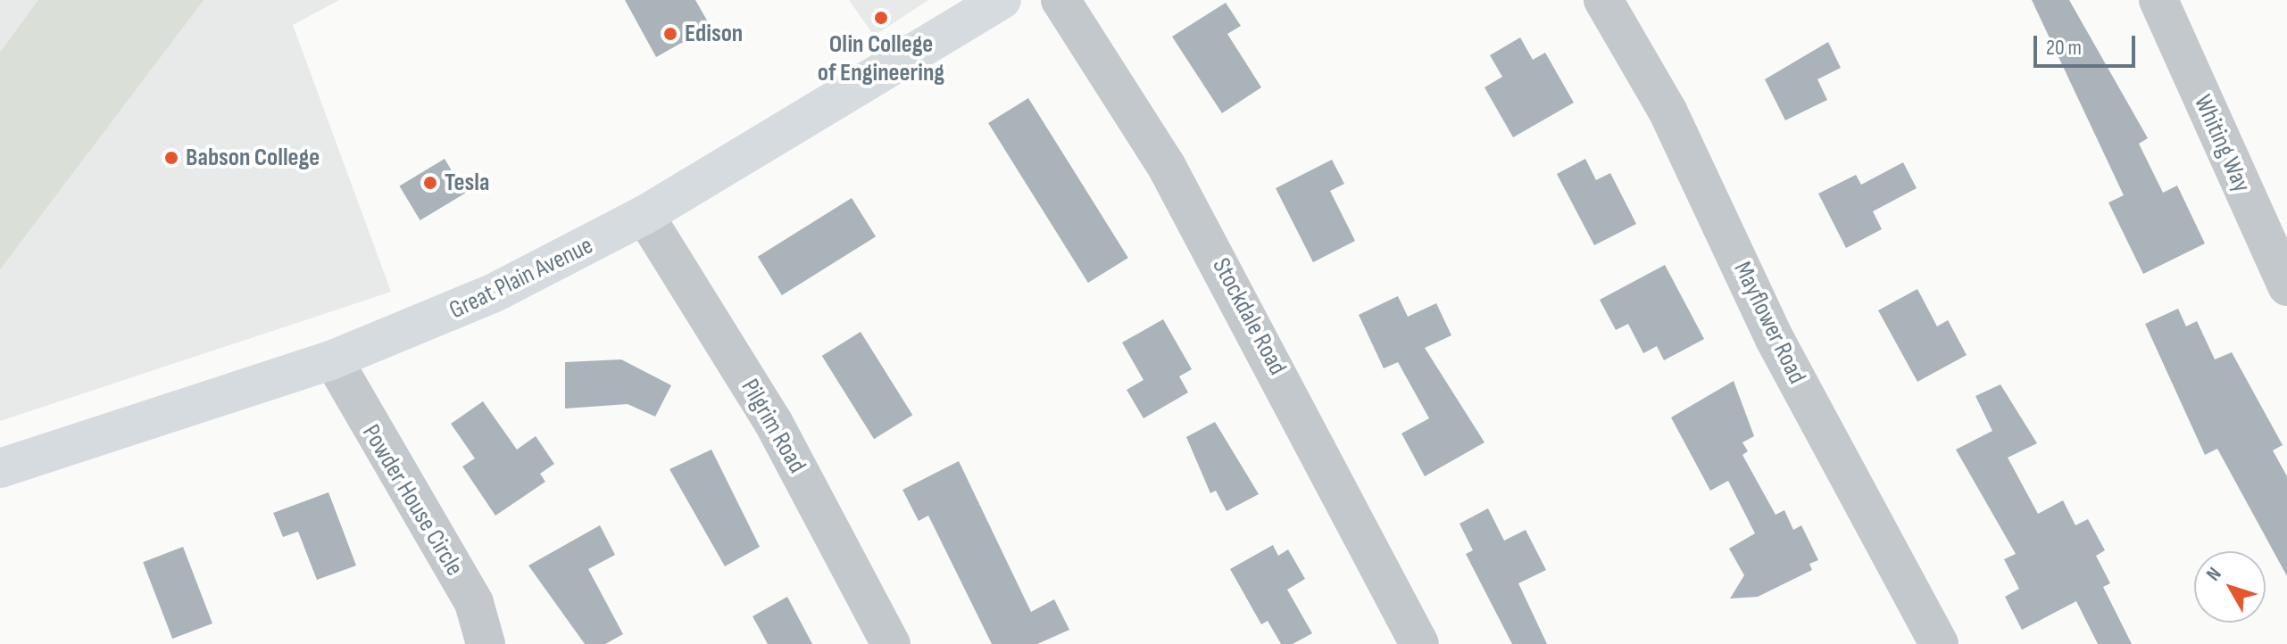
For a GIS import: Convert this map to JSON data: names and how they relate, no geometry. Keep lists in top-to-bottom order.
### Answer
{
  "streets": {
    "main road": ["Great Plain Avenue"],
    "street": [
      "Whiting Way",
      "Stockdale Road",
      "Mayflower Road",
      "Pilgrim Road",
      "Powder House Circle"
    ]
  },
  "crossings": [
    ["Great Plain Avenue", "Pilgrim Road"],
    ["Great Plain Avenue", "Powder House Circle"]
  ],
  "places": [
    "Olin College of Engineering",
    "Edison",
    "Babson College",
    "Tesla"
  ],
  "scale_bar": "20 m",
  "north": "top left"
}
